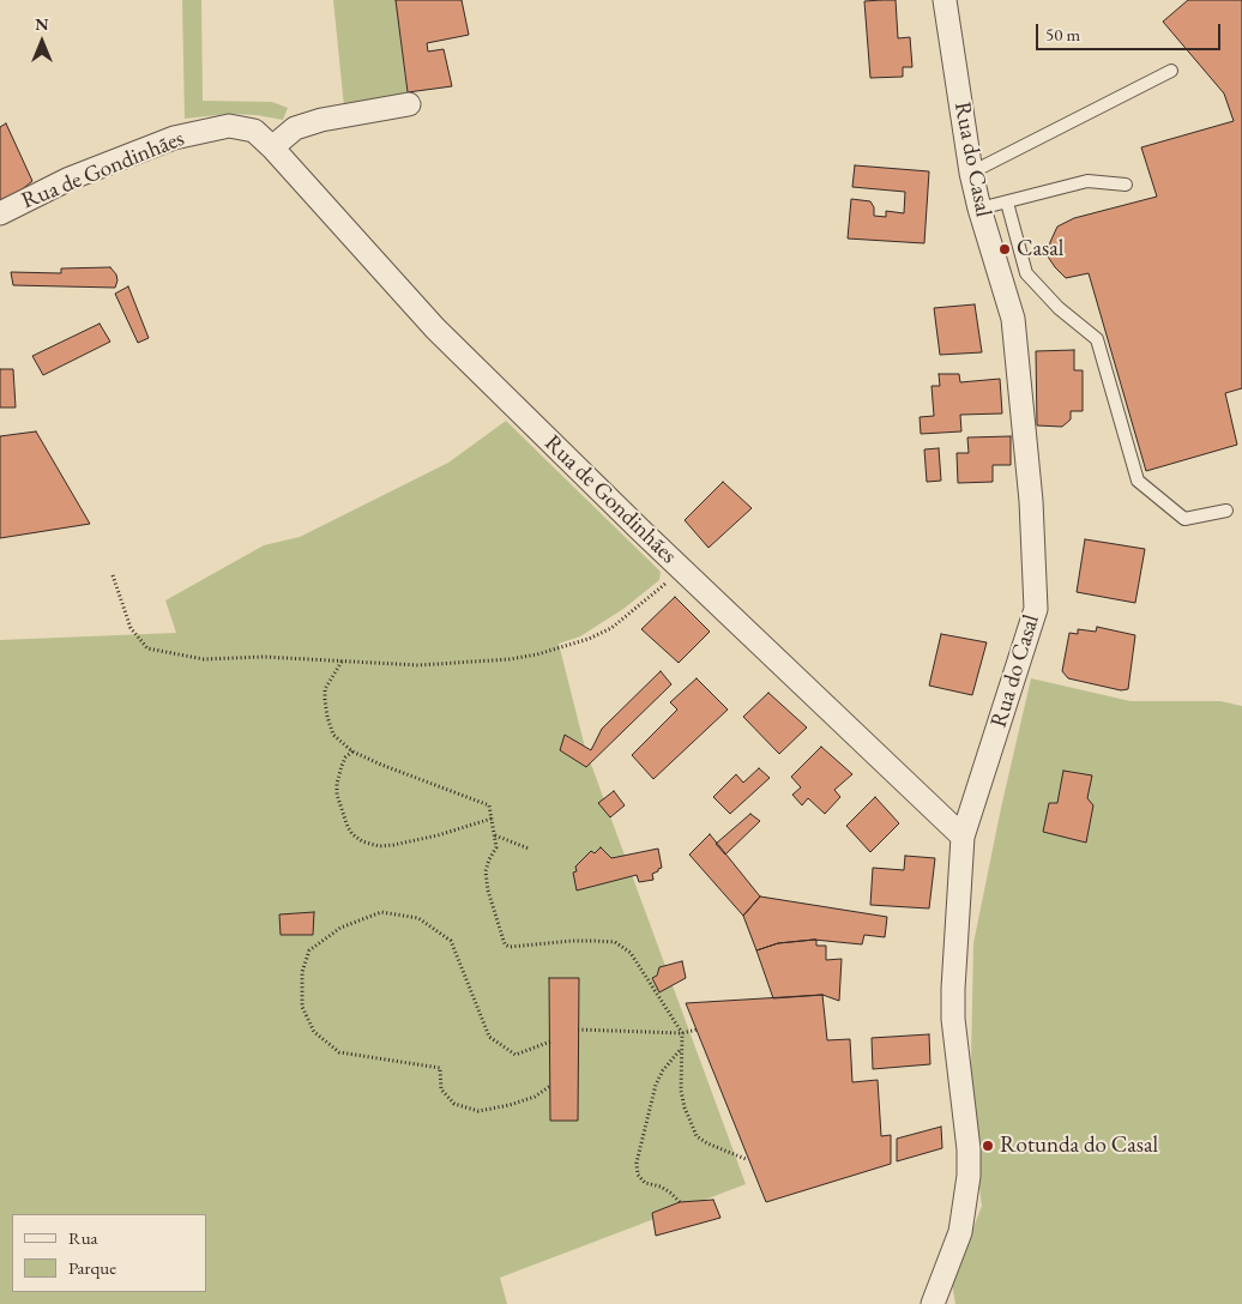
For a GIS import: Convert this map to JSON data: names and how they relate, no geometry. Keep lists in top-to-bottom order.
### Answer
{
  "streets": {
    "street": ["Rua do Casal", "Rua de Gondinhães"]
  },
  "crossings": [
    ["Rua do Casal", "Rua de Gondinhães"]
  ],
  "places": ["Casal", "Rotunda do Casal"],
  "legend": ["Rua", "Parque"],
  "scale_bar": "50 m",
  "north": "top"
}
